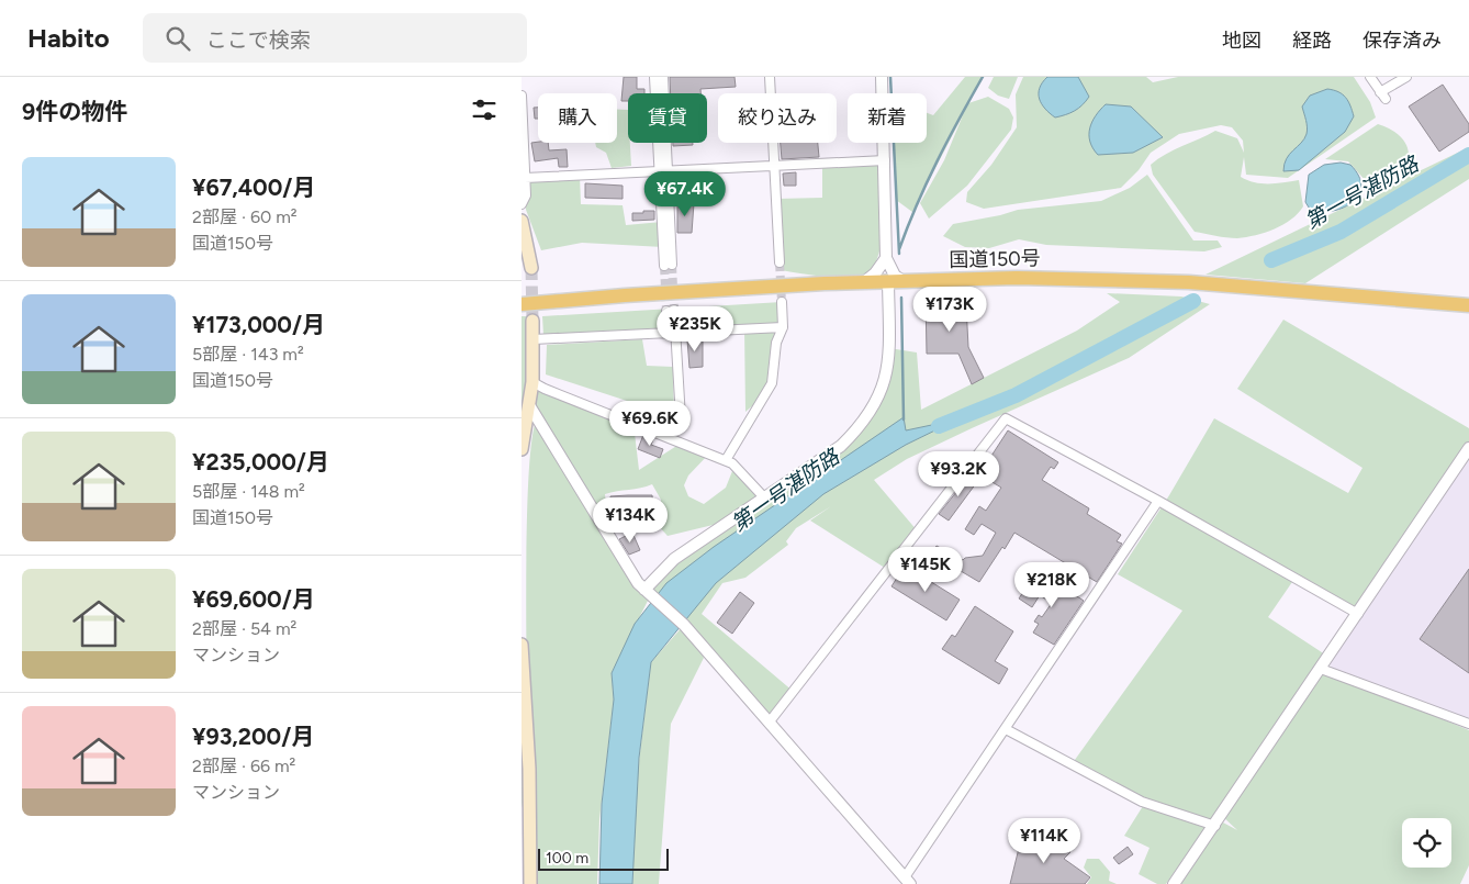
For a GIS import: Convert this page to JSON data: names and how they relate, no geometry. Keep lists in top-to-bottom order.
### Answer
{
  "streets": {
    "highway": ["国道150号"]
  },
  "water": ["第一号湛防路"],
  "scale_bar": "100 m",
  "page": {
    "header": "Habito",
    "search": "ここで検索",
    "nav": ["地図", "経路", "保存済み"],
    "heading": "9件の物件",
    "chip": [
      "購入",
      "賃貸",
      "絞り込み",
      "新着"
    ],
    "list": [
      {
        "name": "¥67,400/月",
        "note": "2部屋 · 60 m² · 国道150号"
      },
      {
        "name": "¥173,000/月",
        "note": "5部屋 · 143 m² · 国道150号"
      },
      {
        "name": "¥235,000/月",
        "note": "5部屋 · 148 m² · 国道150号"
      },
      {
        "name": "¥69,600/月",
        "note": "2部屋 · 54 m² · マンション"
      },
      {
        "name": "¥93,200/月",
        "note": "2部屋 · 66 m² · マンション"
      }
    ],
    "price": [
      "¥67.4K",
      "¥173K",
      "¥235K",
      "¥69.6K",
      "¥93.2K",
      "¥134K",
      "¥145K",
      "¥218K",
      "¥114K"
    ],
    "scale": "100 m"
  }
}
